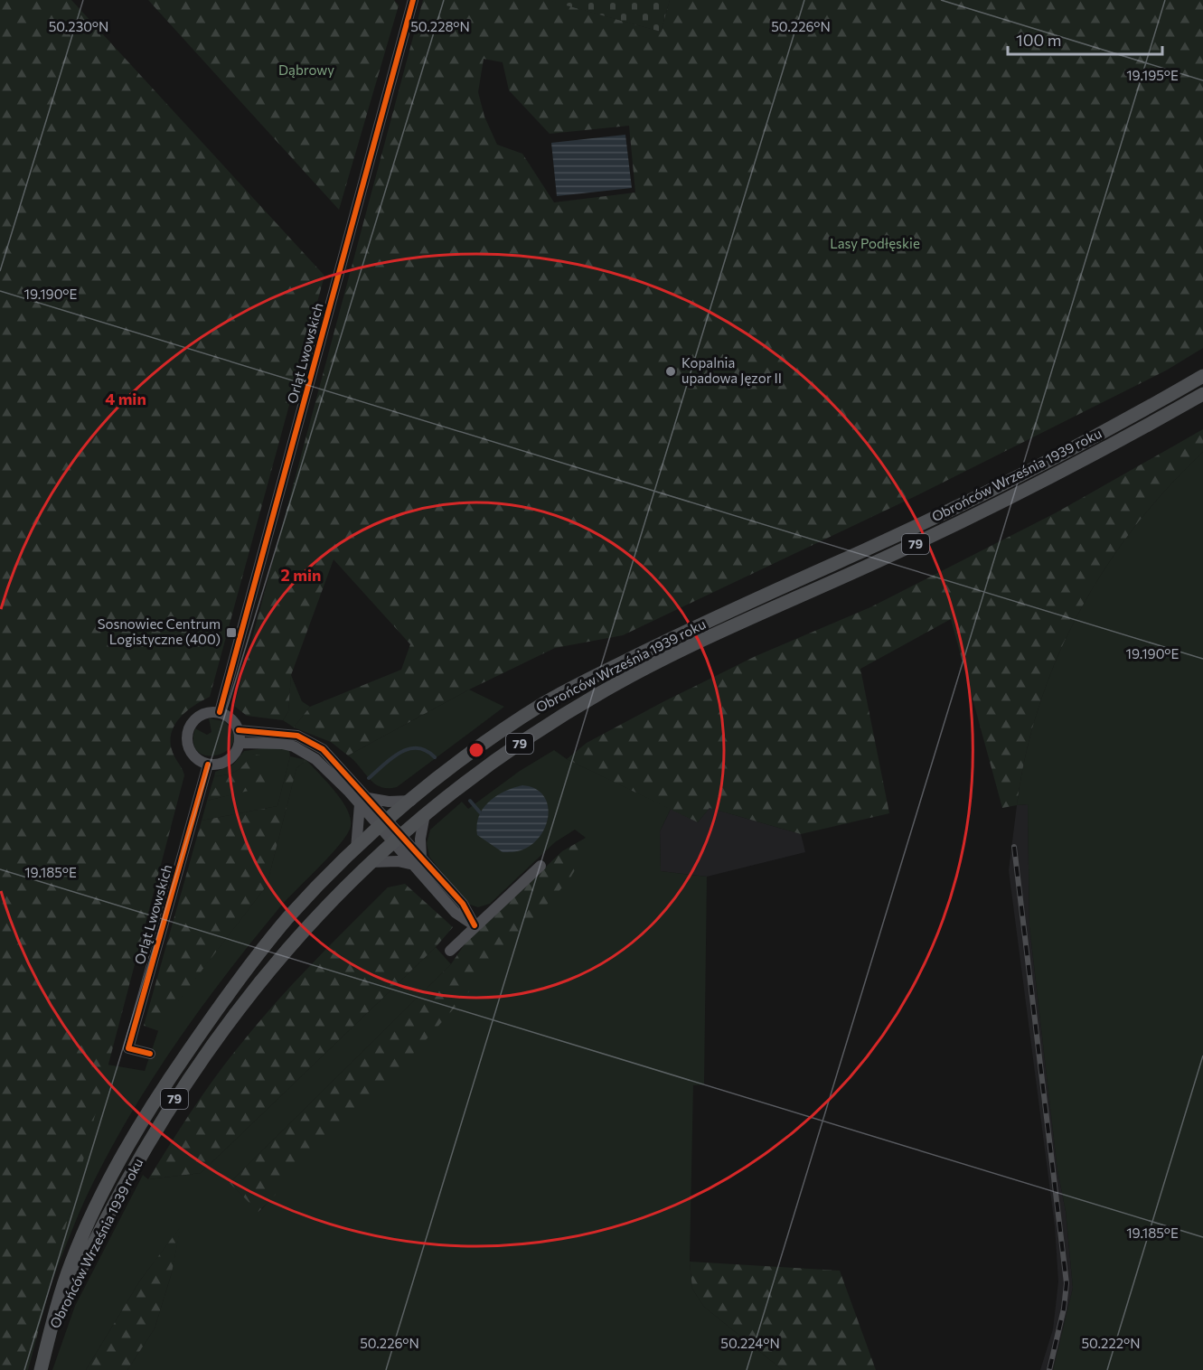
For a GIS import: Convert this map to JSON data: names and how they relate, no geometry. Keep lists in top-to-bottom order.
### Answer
{
  "streets": {
    "main road": ["Obrońców Września 1939 roku", "79"],
    "street": ["Orląt Lwowskich"]
  },
  "crossings": [
    ["Obrońców Września 1939 roku", "79"]
  ],
  "parks": ["Dąbrowy", "Lasy Podłęskie"],
  "places": {
    "other": ["Kopalnia upadowa Jęzor II"],
    "transit": ["Sosnowiec Centrum Logistyczne (400)"]
  },
  "scale_bar": "100 m",
  "coordinates": [
    "50.230°N",
    "50.228°N",
    "50.226°N",
    "19.195°E",
    "19.190°E",
    "19.185°E",
    "50.224°N",
    "50.222°N"
  ],
  "rings": ["4 min", "2 min"]
}
